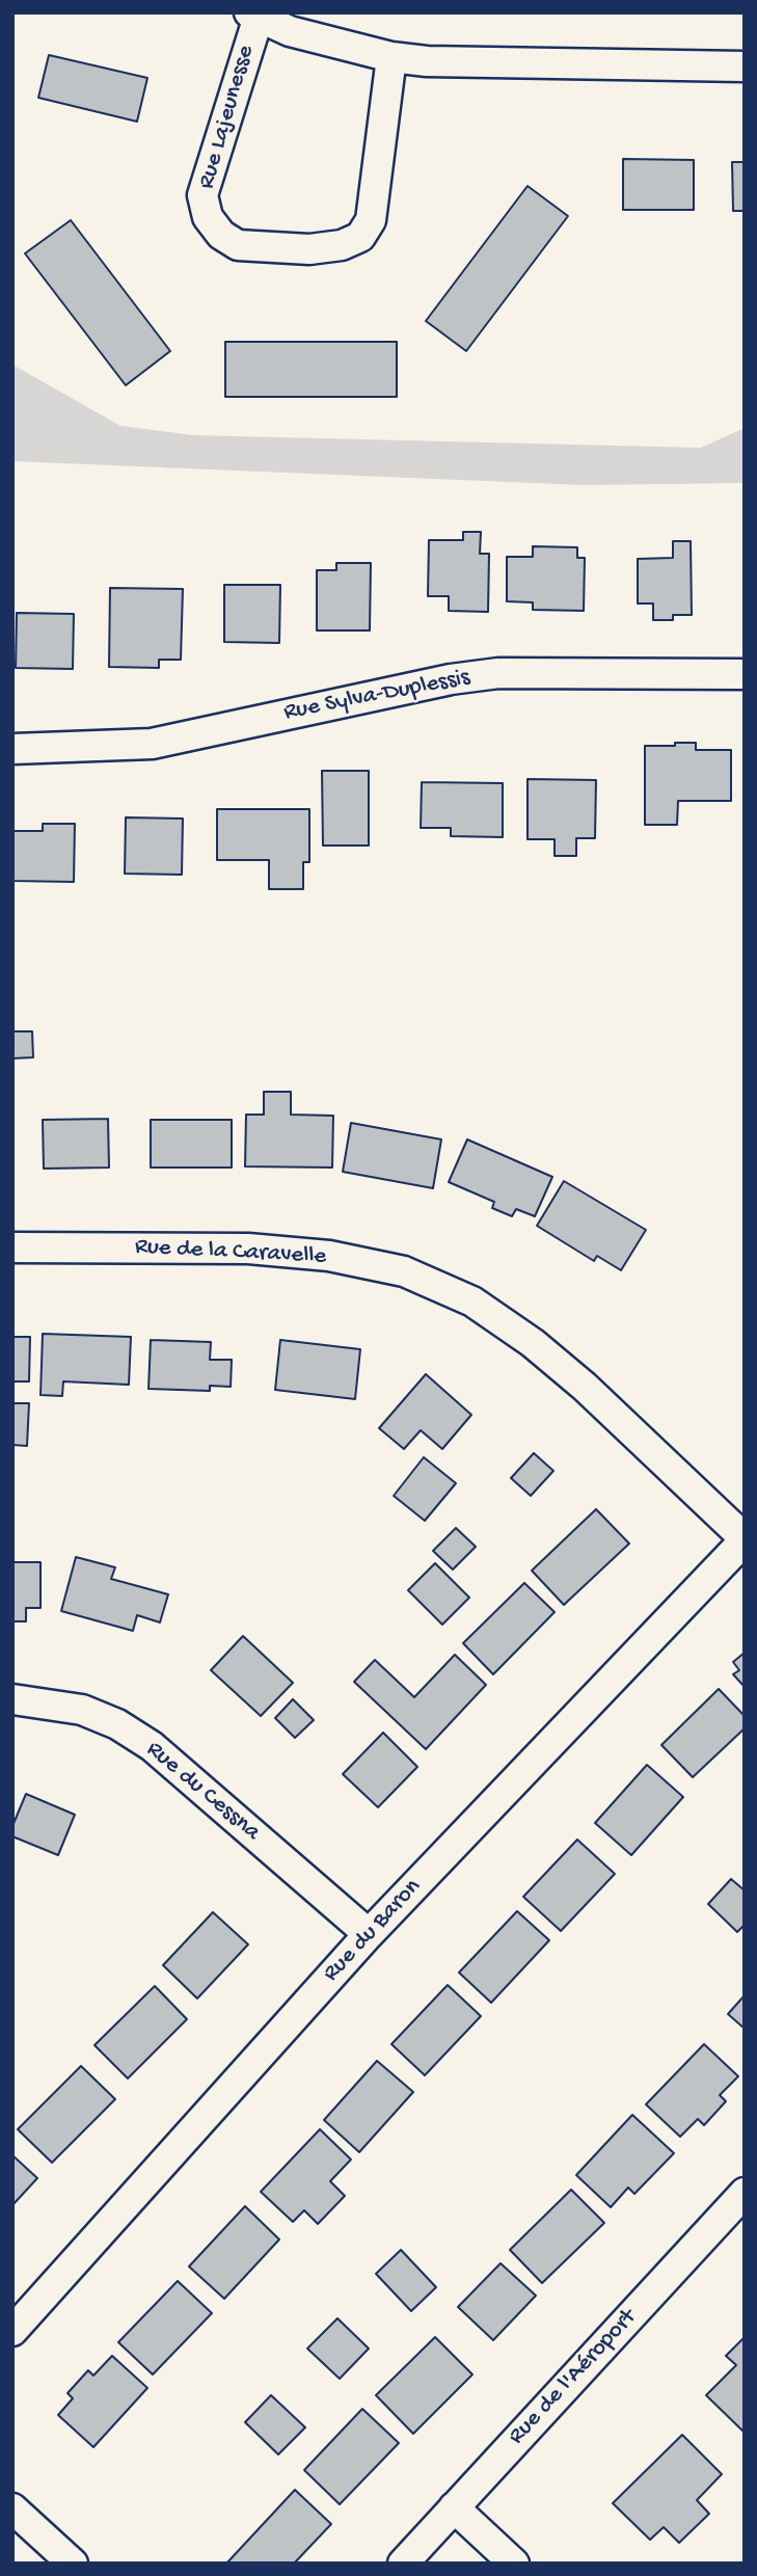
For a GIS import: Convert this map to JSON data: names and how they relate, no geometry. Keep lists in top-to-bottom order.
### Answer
{
  "streets": {
    "street": [
      "Rue Lajeunesse",
      "Rue Sylva-Duplessis",
      "Rue de la Caravelle",
      "Rue du Cessna",
      "Rue du Baron",
      "Rue de l'Aéroport"
    ]
  },
  "crossings": [
    ["Rue de la Caravelle", "Rue du Baron"],
    ["Rue du Cessna", "Rue du Baron"]
  ]
}
